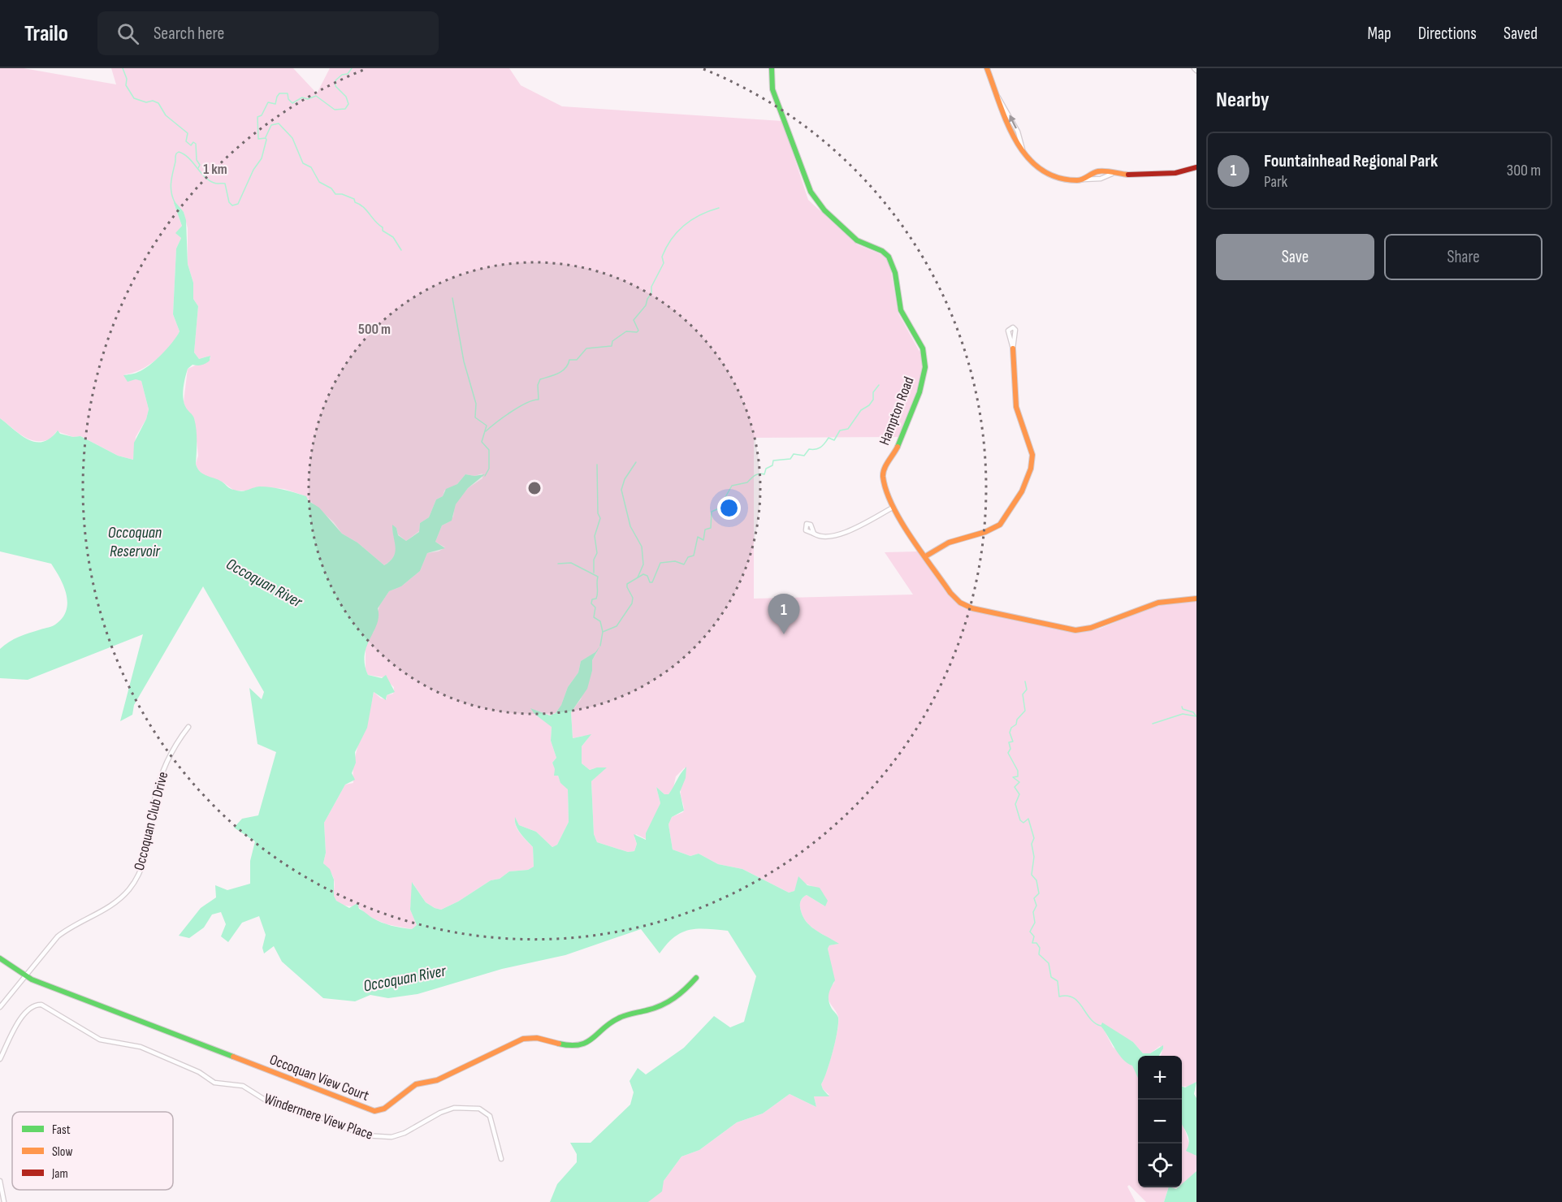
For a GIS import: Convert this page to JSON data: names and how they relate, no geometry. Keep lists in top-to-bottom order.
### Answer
{
  "streets": {
    "street": [
      "Hampton Road",
      "Occoquan Club Drive",
      "Occoquan View Court",
      "Windermere View Place"
    ]
  },
  "crossings": [
    ["Occoquan Club Drive", "Occoquan View Court"]
  ],
  "water": ["Occoquan Reservoir", "Occoquan River"],
  "legend": ["Fast", "Slow", "Jam"],
  "page": {
    "header": "Trailo",
    "search": "Search here",
    "nav": ["Map", "Directions", "Saved"],
    "heading": "Nearby",
    "list": [
      {
        "mark": "1",
        "name": "Fountainhead Regional Park",
        "note": "Park",
        "value": "300 m"
      }
    ],
    "buttons": ["Save", "Share"],
    "pins": "1",
    "map_buttons": ["+", "−"]
  },
  "rings": ["1 km", "500 m"]
}
